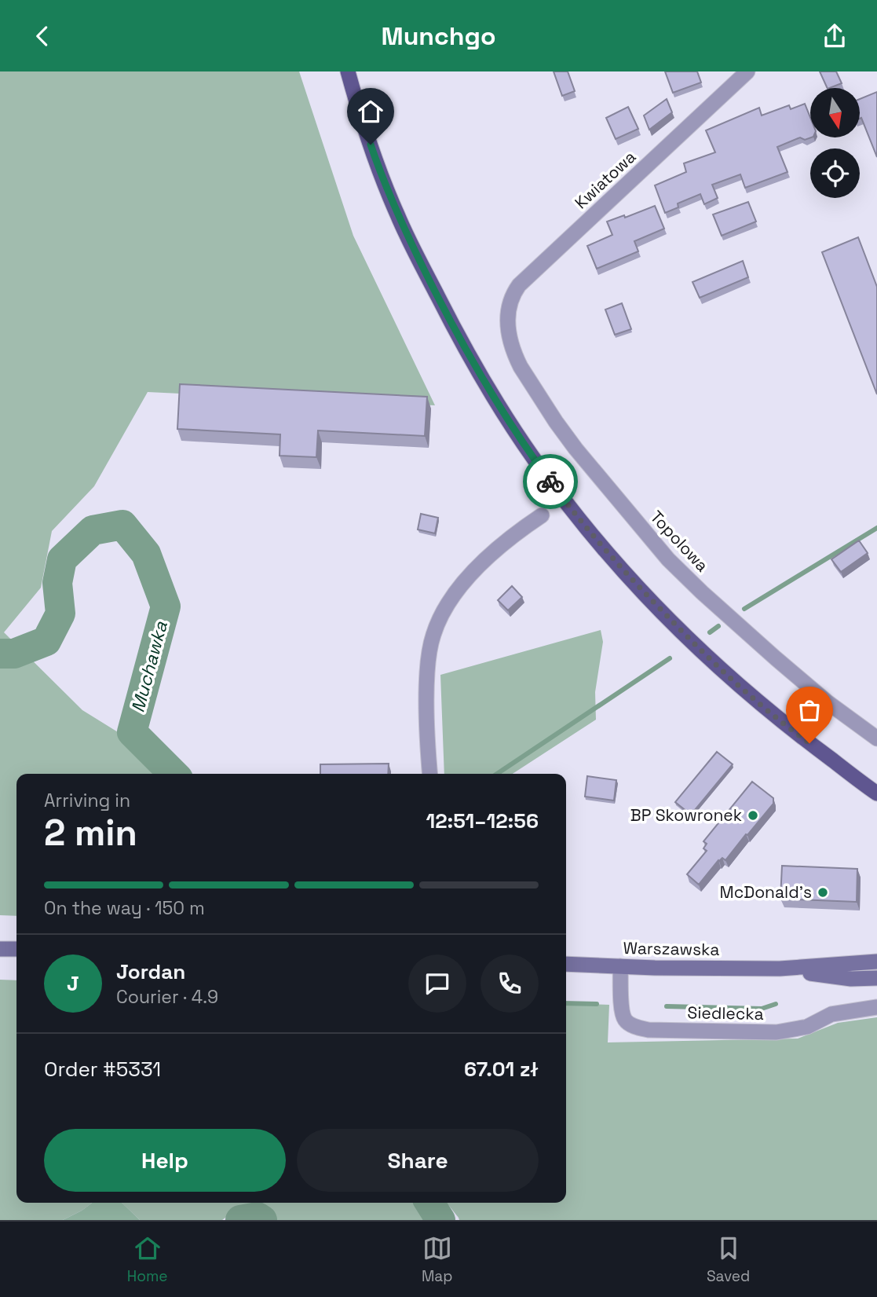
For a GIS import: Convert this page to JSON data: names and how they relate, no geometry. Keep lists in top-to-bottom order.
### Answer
{
  "streets": {
    "main road": ["Warszawska"],
    "street": ["Kwiatowa", "Topolowa", "Siedlecka"]
  },
  "crossings": [
    ["Kwiatowa", "Topolowa"],
    ["Warszawska", "Siedlecka"]
  ],
  "water": ["Muchawka"],
  "places": ["BP Skowronek", "McDonald's"],
  "north": "bottom",
  "page": {
    "header": "Munchgo",
    "heading": ["2 min", "Arriving in", "12:51–12:56"],
    "panel": [
      "Jordan",
      "Courier · 4.9",
      "Order #5331",
      "67.01 zł"
    ],
    "bar": "On the way · 150 m",
    "round": "J",
    "buttons": ["Help", "Share"],
    "tabs": ["Home", "Map", "Saved"]
  }
}
